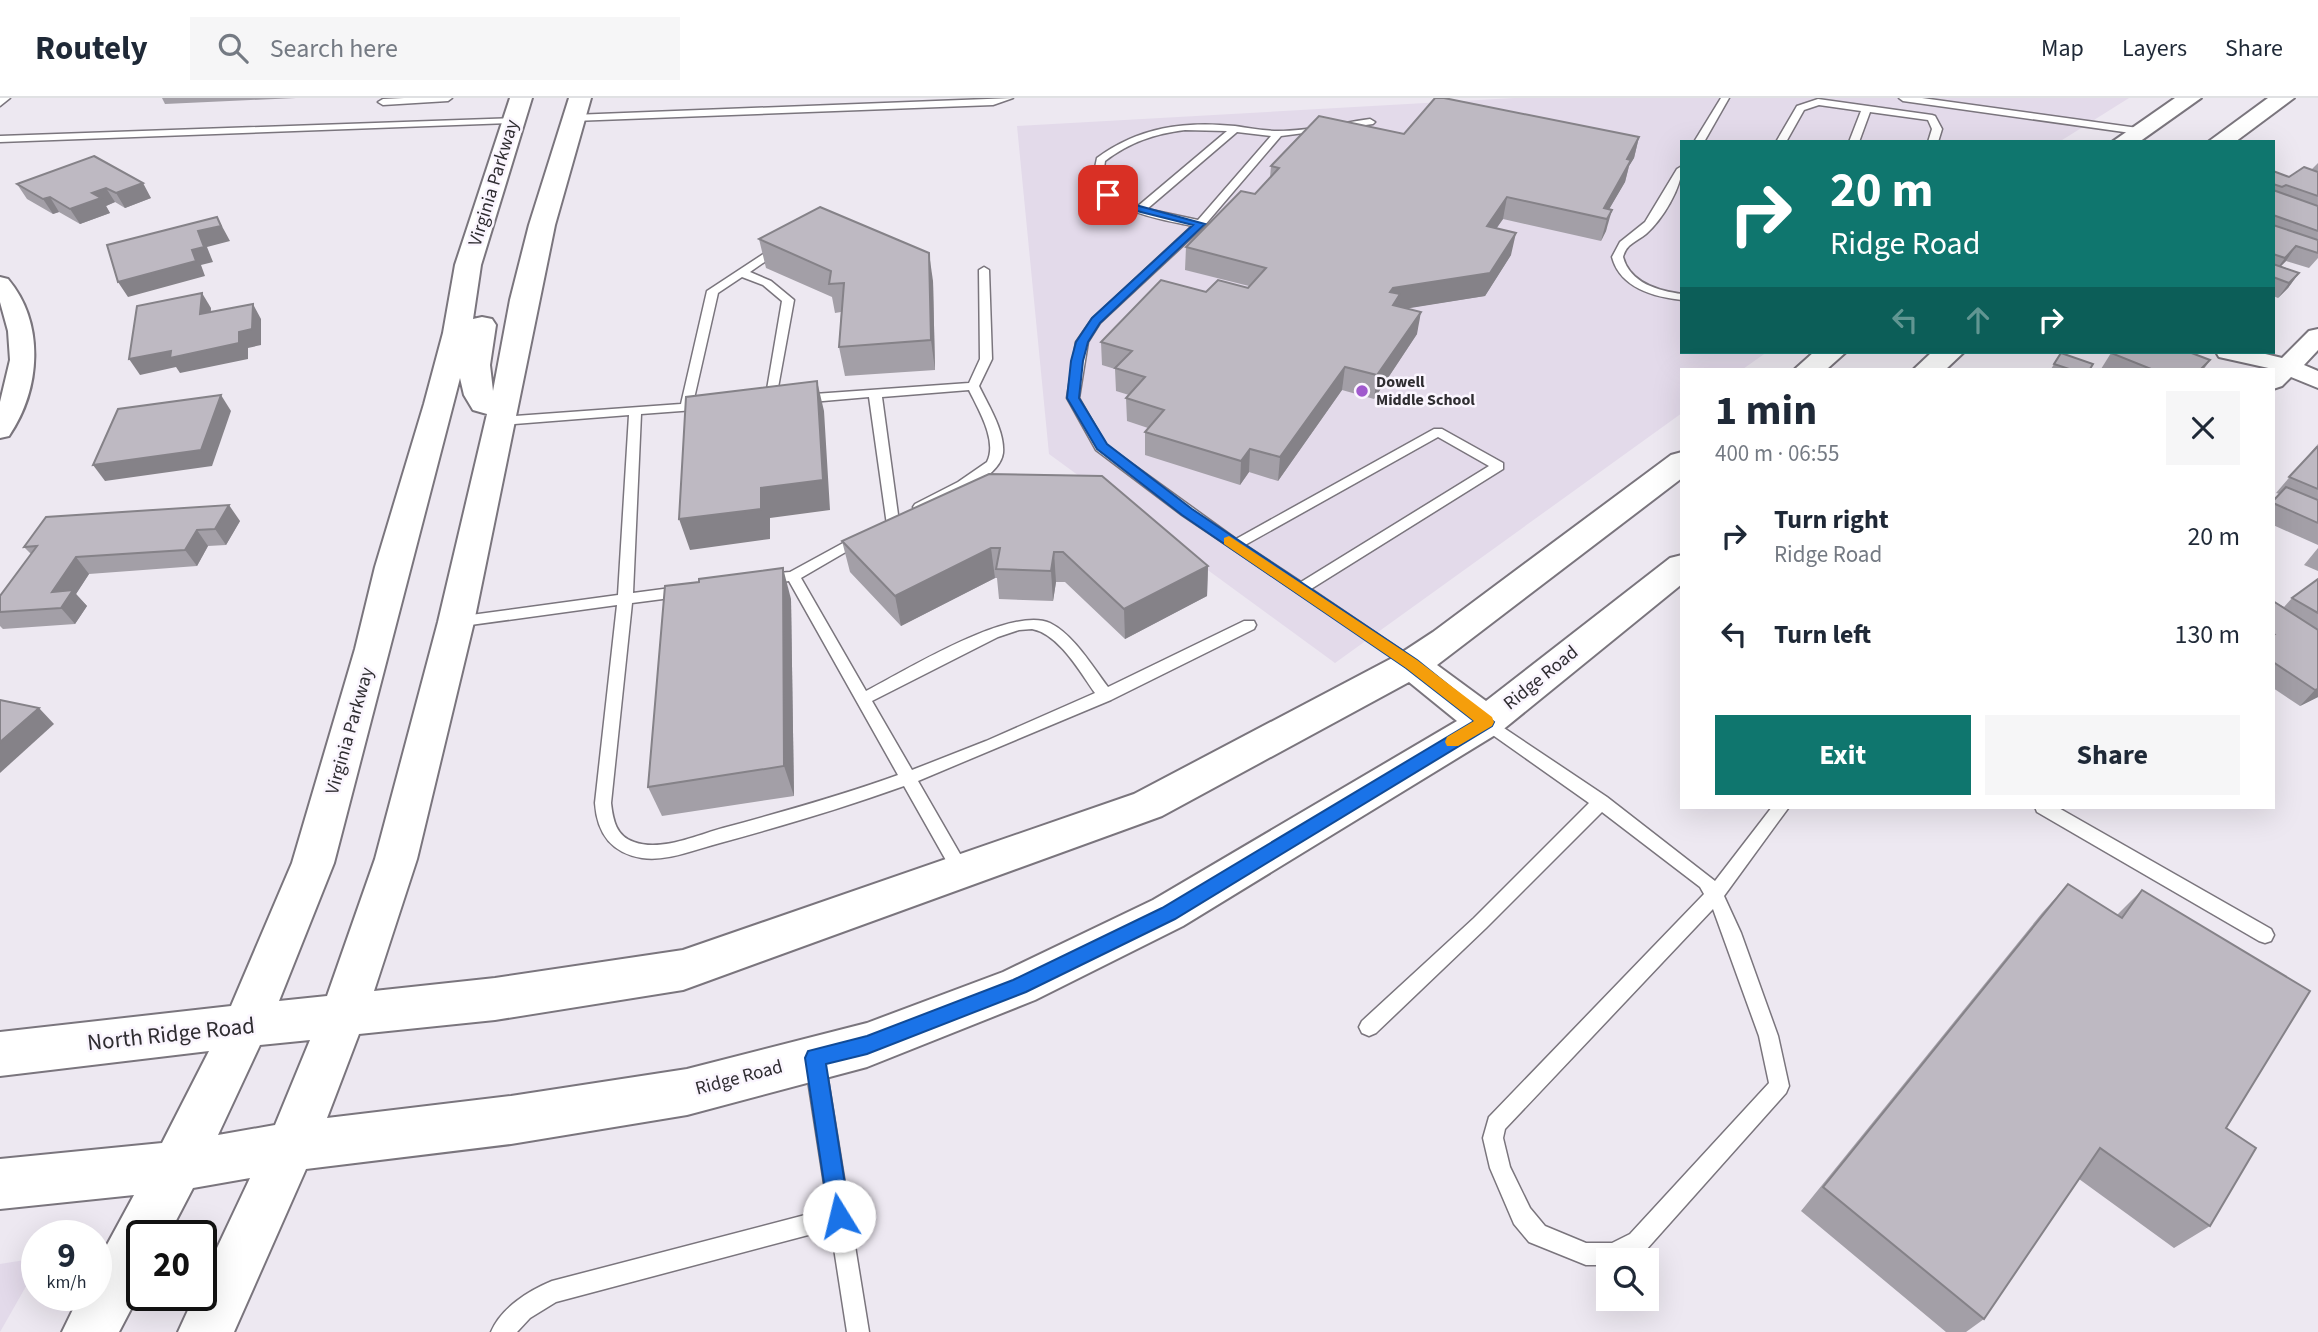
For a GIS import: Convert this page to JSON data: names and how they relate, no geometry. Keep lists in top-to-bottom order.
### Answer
{
  "streets": {
    "main road": ["Virginia Parkway", "Ridge Road", "North Ridge Road"]
  },
  "crossings": [
    ["Virginia Parkway", "North Ridge Road"]
  ],
  "places": ["Dowell Middle School"],
  "page": {
    "header": "Routely",
    "search": "Search here",
    "nav": ["Map", "Layers", "Share"],
    "turn": ["20 m", "Ridge Road"],
    "heading": ["1 min", "400 m · 06:55"],
    "list": [
      {
        "name": "Turn right",
        "note": "Ridge Road",
        "value": "20 m"
      },
      {
        "name": "Turn left",
        "value": "130 m"
      }
    ],
    "buttons": ["Exit", "Share"],
    "speed": "9 km/h",
    "limit": "20"
  }
}
